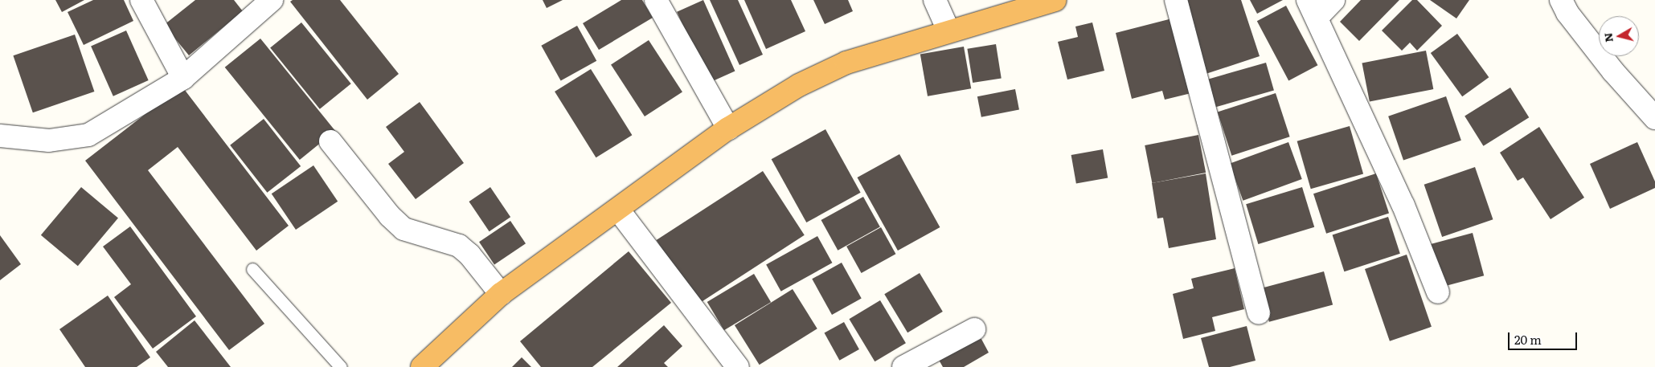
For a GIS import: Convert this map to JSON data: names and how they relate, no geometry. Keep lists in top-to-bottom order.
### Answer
{
  "scale_bar": "20 m",
  "north": "left"
}
